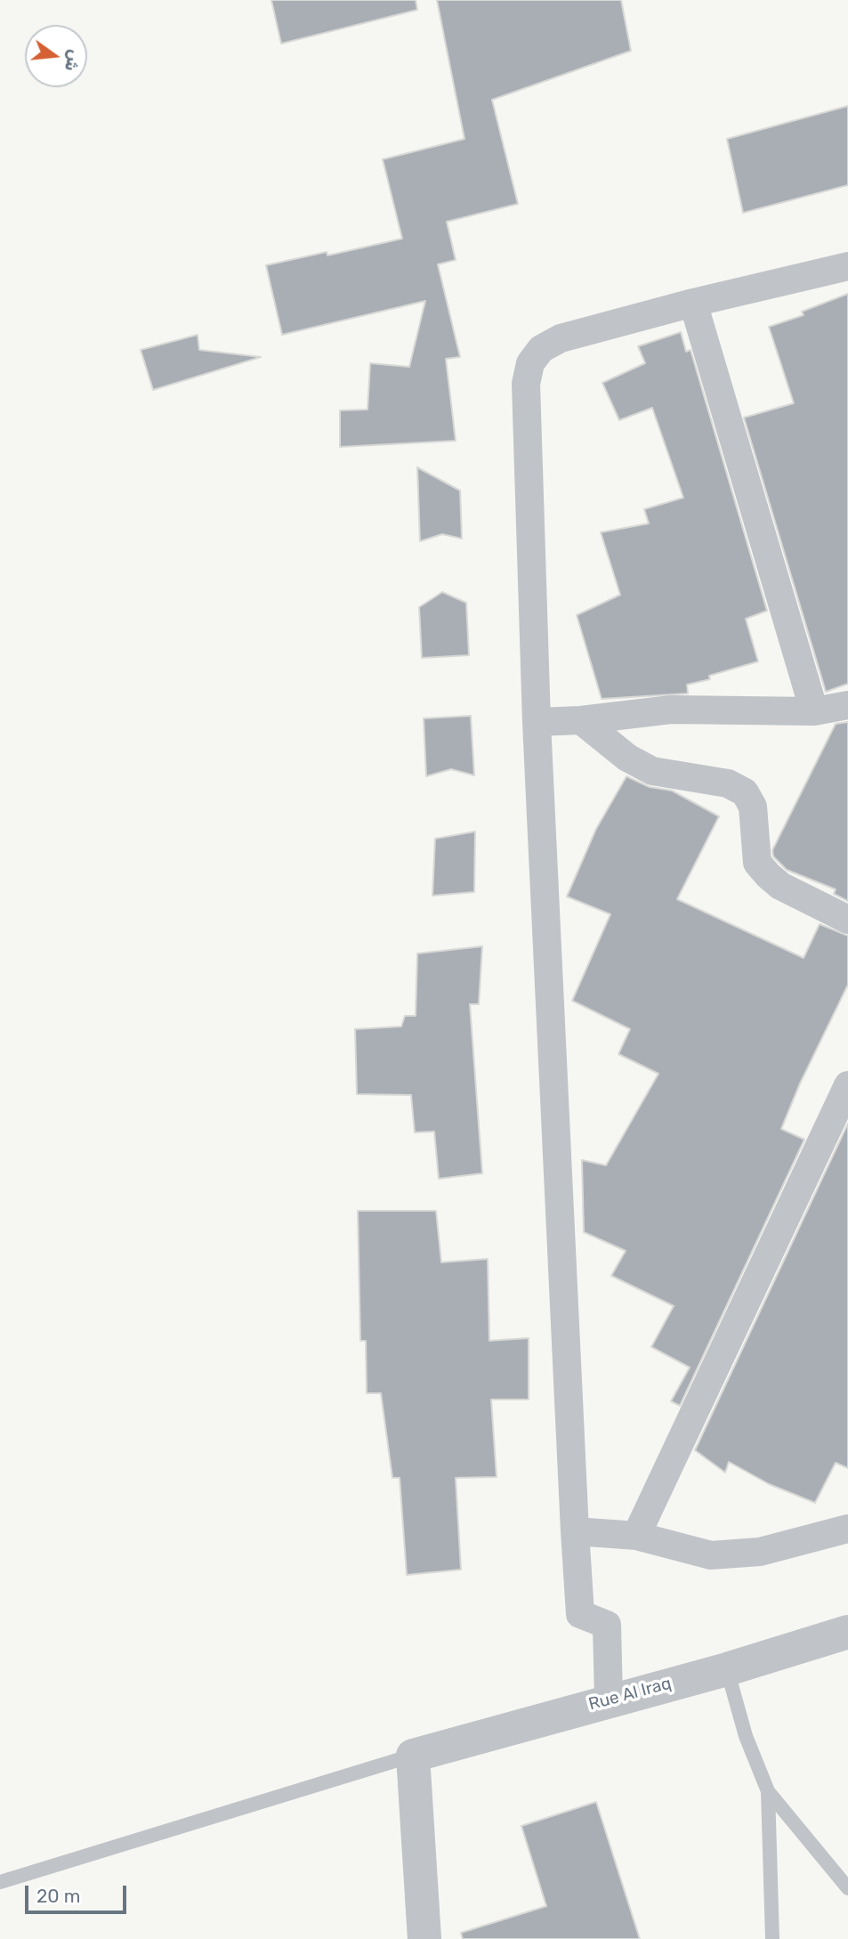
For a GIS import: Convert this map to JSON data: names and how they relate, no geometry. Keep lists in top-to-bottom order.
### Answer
{
  "streets": {
    "street": ["Rue Al Iraq"]
  },
  "scale_bar": "20 m",
  "north": "right"
}
